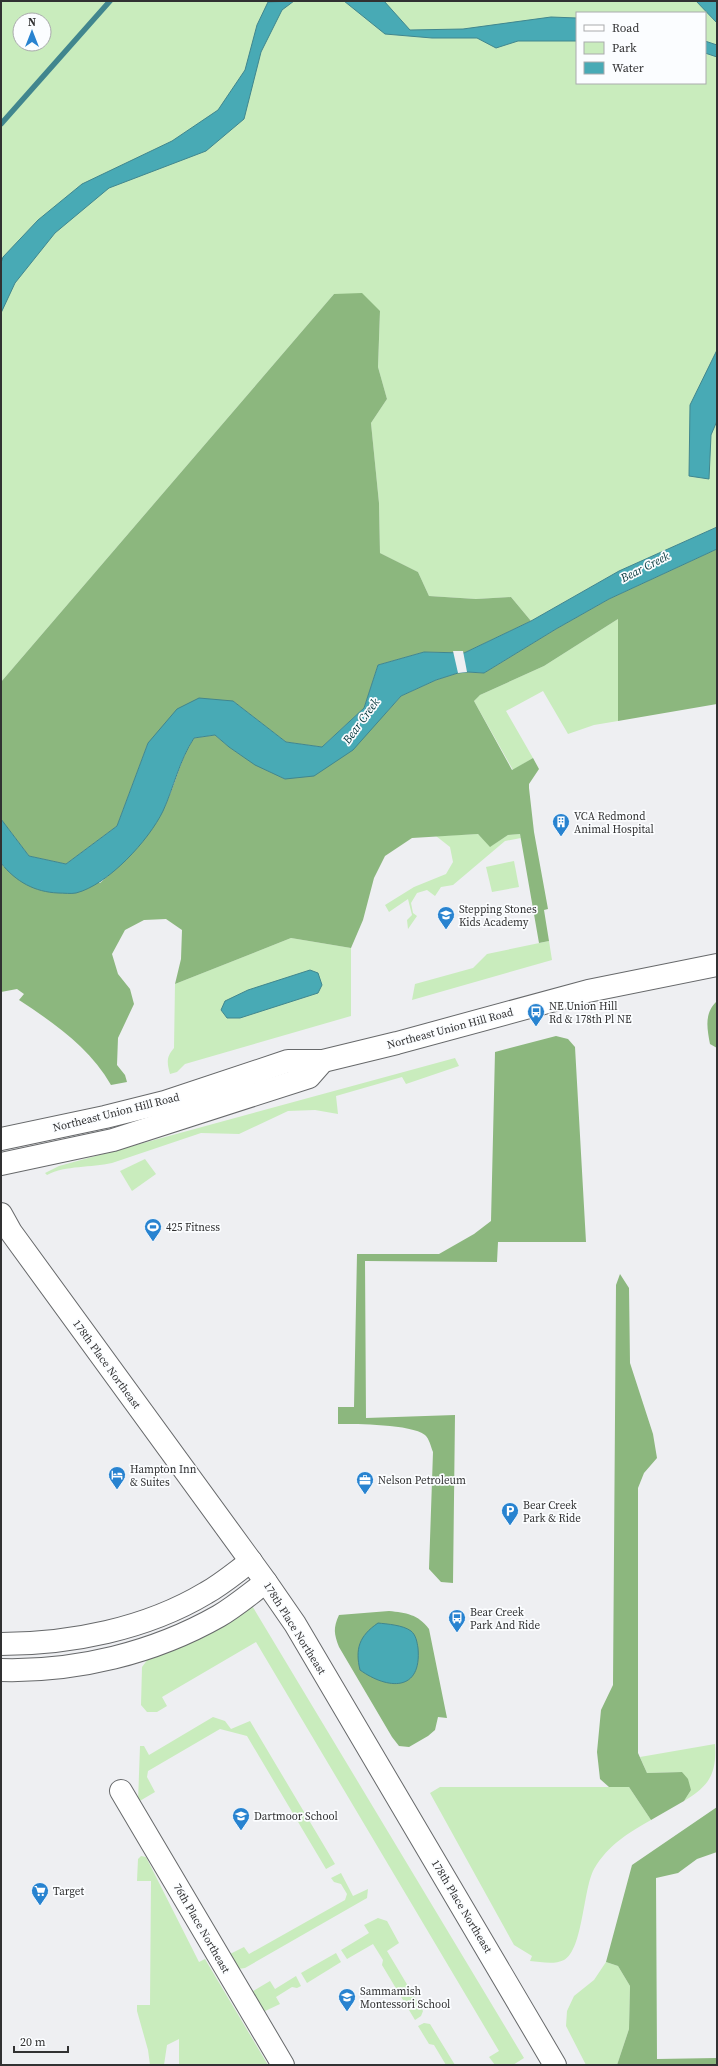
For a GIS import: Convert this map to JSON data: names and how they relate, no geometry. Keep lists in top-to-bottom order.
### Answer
{
  "streets": {
    "street": ["Northeast Union Hill Road", "178th Place Northeast", "76th Place Northeast"]
  },
  "water": ["Bear Creek"],
  "places": {
    "building": ["VCA Redmond Animal Hospital"],
    "school or university": ["Stepping Stones Kids Academy", "Dartmoor School", "Sammamish Montessori School"],
    "bus stop": ["NE Union Hill Rd & 178th Pl NE", "Bear Creek Park And Ride"],
    "sports": ["425 Fitness"],
    "hotel": ["Hampton Inn & Suites"],
    "office": ["Nelson Petroleum"],
    "parking": ["Bear Creek Park & Ride"],
    "supermarket": ["Target"]
  },
  "legend": ["Road", "Park", "Water"],
  "scale_bar": "20 m",
  "north": "top"
}
